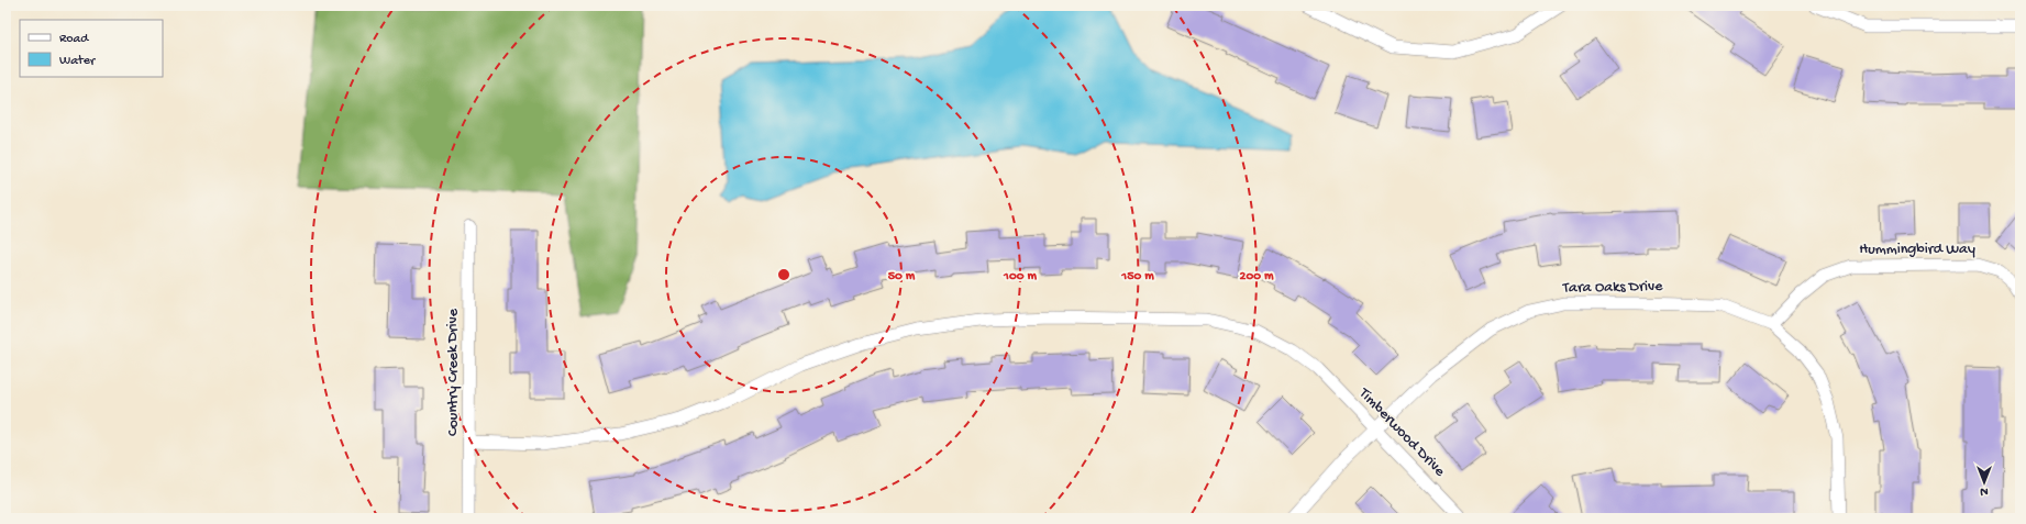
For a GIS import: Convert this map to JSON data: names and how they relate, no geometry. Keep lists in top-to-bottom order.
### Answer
{
  "streets": {
    "street": [
      "Hummingbird Way",
      "Tara Oaks Drive",
      "Country Creek Drive",
      "Timberwood Drive"
    ]
  },
  "crossings": [
    ["Hummingbird Way", "Tara Oaks Drive"],
    ["Tara Oaks Drive", "Timberwood Drive"],
    ["Country Creek Drive", "Timberwood Drive"]
  ],
  "legend": ["Road", "Water"],
  "north": "bottom",
  "rings": [
    "50 m",
    "100 m",
    "150 m",
    "200 m"
  ]
}
